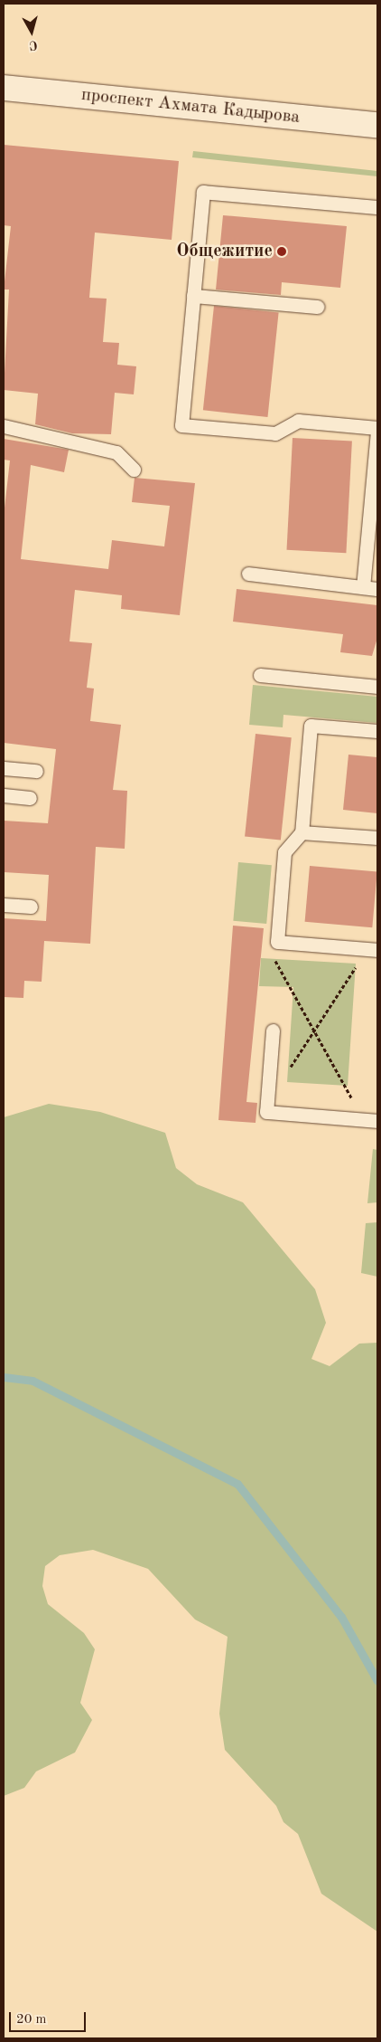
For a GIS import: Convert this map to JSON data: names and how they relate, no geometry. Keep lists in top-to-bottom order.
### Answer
{
  "streets": {
    "main road": ["проспект Ахмата Кадырова"]
  },
  "places": ["Общежитие"],
  "scale_bar": "20 m",
  "north": "bottom"
}
